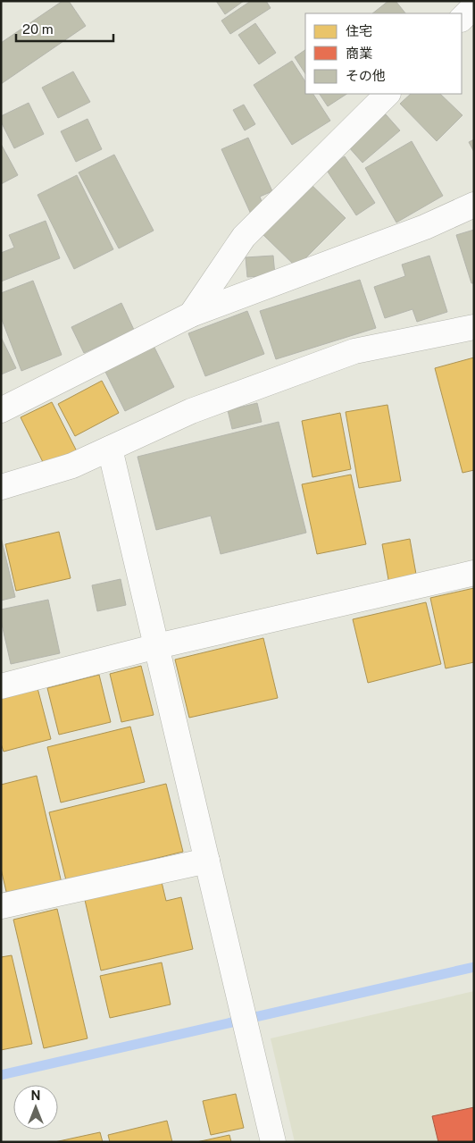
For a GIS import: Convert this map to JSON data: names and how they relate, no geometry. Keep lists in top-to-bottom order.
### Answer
{
  "legend": ["住宅", "商業", "その他"],
  "scale_bar": "20 m",
  "north": "top"
}
